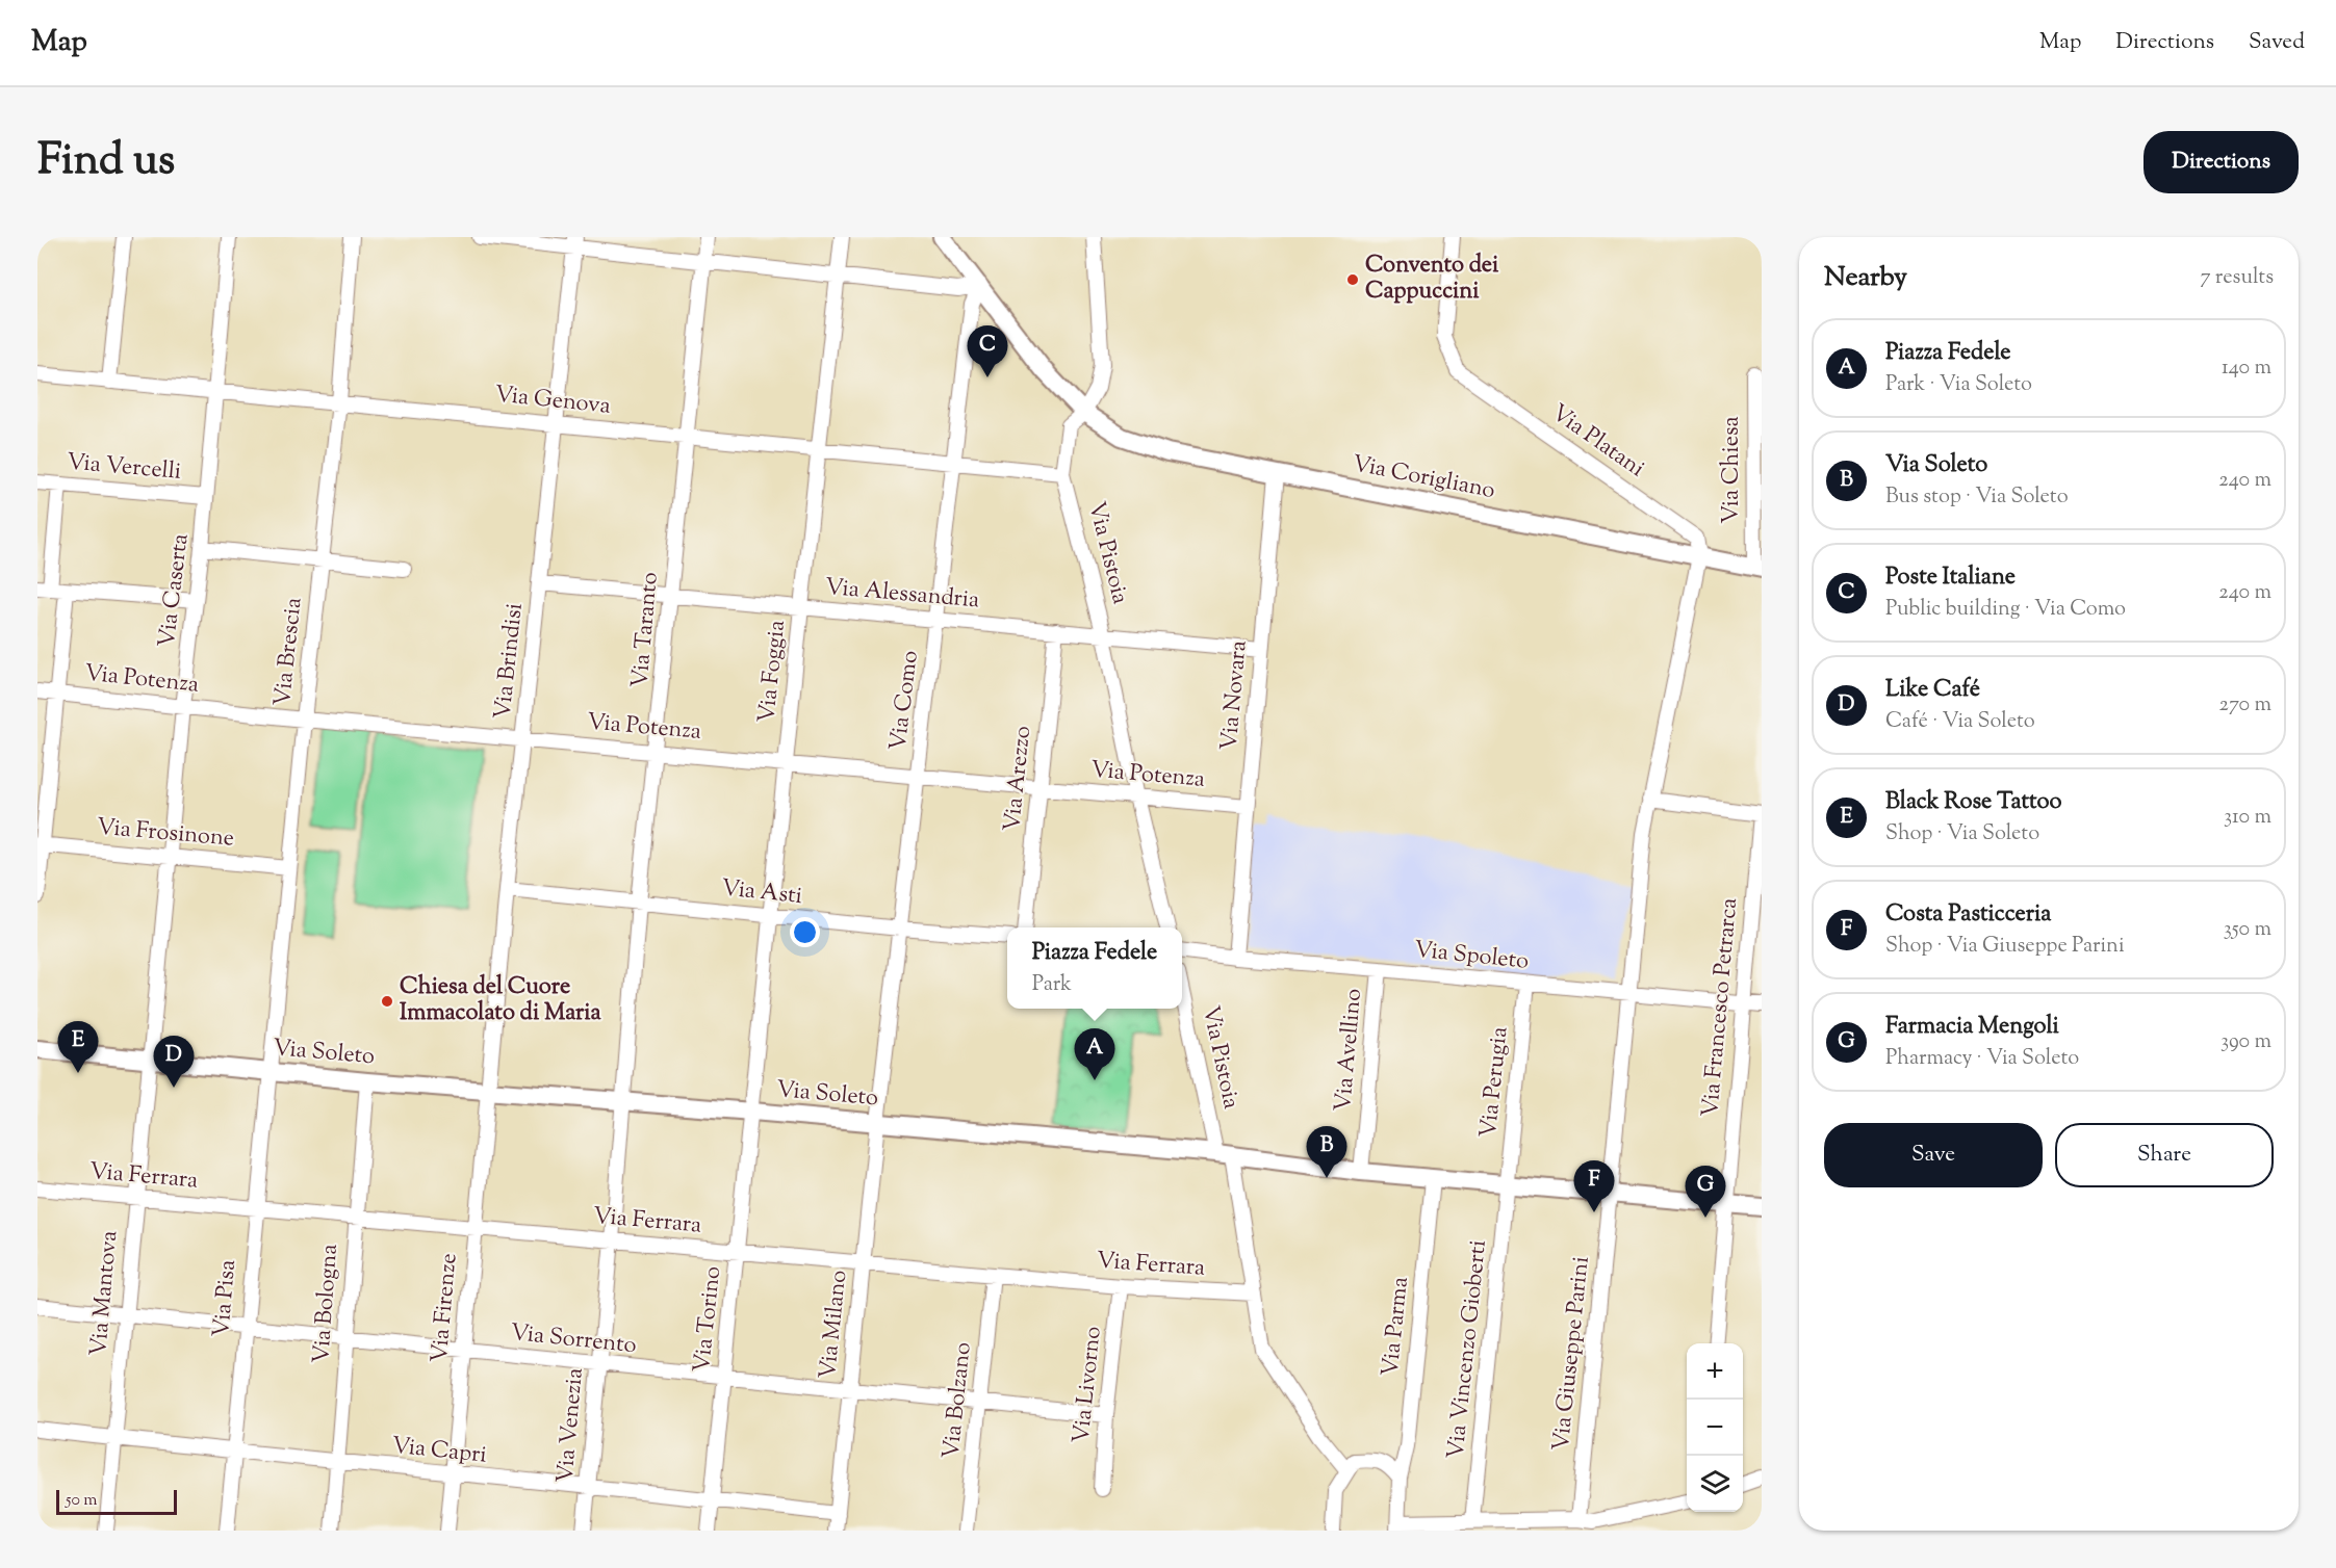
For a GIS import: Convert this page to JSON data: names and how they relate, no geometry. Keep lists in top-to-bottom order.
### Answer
{
  "streets": {
    "street": [
      "Via Genova",
      "Via Platani",
      "Via Vercelli",
      "Via Chiesa",
      "Via Corigliano",
      "Via Pistoia",
      "Via Caserta",
      "Via Alessandria",
      "Via Taranto",
      "Via Brescia",
      "Via Brindisi",
      "Via Foggia",
      "Via Potenza",
      "Via Novara",
      "Via Como",
      "Via Arezzo",
      "Via Frosinone",
      "Via Asti",
      "Via Spoleto",
      "Via Francesco Petrarca",
      "Via Avellino",
      "Via Soleto",
      "Via Perugia",
      "Via Ferrara",
      "Via Mantova",
      "Via Pisa",
      "Via Bologna",
      "Via Firenze",
      "Via Torino",
      "Via Milano",
      "Via Parma",
      "Via Sorrento",
      "Via Vincenzo Gioberti",
      "Via Giuseppe Parini",
      "Via Livorno",
      "Via Bolzano",
      "Via Venezia",
      "Via Capri"
    ]
  },
  "crossings": [
    ["Via Genova", "Via Pistoia"],
    ["Via Genova", "Via Caserta"],
    ["Via Genova", "Via Taranto"],
    ["Via Genova", "Via Brescia"],
    ["Via Genova", "Via Brindisi"],
    ["Via Genova", "Via Foggia"],
    ["Via Genova", "Via Como"],
    ["Via Platani", "Via Corigliano"],
    ["Via Platani", "Via Giuseppe Parini"],
    ["Via Vercelli", "Via Caserta"],
    ["Via Chiesa", "Via Corigliano"],
    ["Via Corigliano", "Via Pistoia"],
    ["Via Corigliano", "Via Novara"],
    ["Via Corigliano", "Via Giuseppe Parini"],
    ["Via Pistoia", "Via Alessandria"],
    ["Via Pistoia", "Via Potenza"],
    ["Via Pistoia", "Via Soleto"],
    ["Via Pistoia", "Via Ferrara"],
    ["Via Caserta", "Via Potenza"],
    ["Via Caserta", "Via Frosinone"],
    ["Via Caserta", "Via Soleto"],
    ["Via Caserta", "Via Mantova"],
    ["Via Alessandria", "Via Taranto"],
    ["Via Alessandria", "Via Brindisi"],
    ["Via Alessandria", "Via Foggia"],
    ["Via Alessandria", "Via Novara"],
    ["Via Alessandria", "Via Como"],
    ["Via Alessandria", "Via Arezzo"],
    ["Via Taranto", "Via Potenza"],
    ["Via Taranto", "Via Asti"],
    ["Via Taranto", "Via Soleto"],
    ["Via Taranto", "Via Venezia"],
    ["Via Brescia", "Via Potenza"],
    ["Via Brescia", "Via Frosinone"],
    ["Via Brescia", "Via Soleto"],
    ["Via Brescia", "Via Pisa"],
    ["Via Brindisi", "Via Potenza"],
    ["Via Brindisi", "Via Asti"],
    ["Via Brindisi", "Via Soleto"],
    ["Via Brindisi", "Via Firenze"],
    ["Via Foggia", "Via Potenza"],
    ["Via Foggia", "Via Asti"],
    ["Via Foggia", "Via Soleto"],
    ["Via Foggia", "Via Torino"],
    ["Via Potenza", "Via Novara"],
    ["Via Potenza", "Via Como"],
    ["Via Potenza", "Via Arezzo"],
    ["Via Novara", "Via Spoleto"],
    ["Via Como", "Via Asti"],
    ["Via Como", "Via Soleto"],
    ["Via Como", "Via Milano"],
    ["Via Spoleto", "Via Francesco Petrarca"],
    ["Via Spoleto", "Via Avellino"],
    ["Via Spoleto", "Via Perugia"],
    ["Via Spoleto", "Via Giuseppe Parini"],
    ["Via Francesco Petrarca", "Via Soleto"],
    ["Via Avellino", "Via Soleto"],
    ["Via Soleto", "Via Perugia"],
    ["Via Soleto", "Via Mantova"],
    ["Via Soleto", "Via Pisa"],
    ["Via Soleto", "Via Bologna"],
    ["Via Soleto", "Via Firenze"],
    ["Via Soleto", "Via Torino"],
    ["Via Soleto", "Via Milano"],
    ["Via Soleto", "Via Parma"],
    ["Via Soleto", "Via Vincenzo Gioberti"],
    ["Via Soleto", "Via Giuseppe Parini"],
    ["Via Soleto", "Via Venezia"],
    ["Via Perugia", "Via Vincenzo Gioberti"],
    ["Via Ferrara", "Via Mantova"],
    ["Via Ferrara", "Via Pisa"],
    ["Via Ferrara", "Via Bologna"],
    ["Via Ferrara", "Via Firenze"],
    ["Via Ferrara", "Via Torino"],
    ["Via Ferrara", "Via Milano"],
    ["Via Ferrara", "Via Livorno"],
    ["Via Ferrara", "Via Bolzano"],
    ["Via Ferrara", "Via Venezia"],
    ["Via Mantova", "Via Sorrento"],
    ["Via Mantova", "Via Capri"],
    ["Via Pisa", "Via Sorrento"],
    ["Via Pisa", "Via Capri"],
    ["Via Bologna", "Via Sorrento"],
    ["Via Bologna", "Via Capri"],
    ["Via Firenze", "Via Sorrento"],
    ["Via Firenze", "Via Capri"],
    ["Via Torino", "Via Sorrento"],
    ["Via Torino", "Via Capri"],
    ["Via Milano", "Via Sorrento"],
    ["Via Milano", "Via Capri"],
    ["Via Sorrento", "Via Livorno"],
    ["Via Sorrento", "Via Bolzano"],
    ["Via Sorrento", "Via Venezia"],
    ["Via Venezia", "Via Capri"]
  ],
  "places": ["Convento dei Cappuccini", "Chiesa del Cuore Immacolato di Maria"],
  "scale_bar": "50 m",
  "page": {
    "header": "Map",
    "nav": ["Map", "Directions", "Saved"],
    "title": "Find us",
    "buttons": [
      "Directions",
      ["Save", "Share"]
    ],
    "heading": ["Nearby", "7 results"],
    "list": [
      {
        "mark": "A",
        "name": "Piazza Fedele",
        "note": "Park · Via Soleto",
        "value": "140 m"
      },
      {
        "mark": "B",
        "name": "Via Soleto",
        "note": "Bus stop · Via Soleto",
        "value": "240 m"
      },
      {
        "mark": "C",
        "name": "Poste Italiane",
        "note": "Public building · Via Como",
        "value": "240 m"
      },
      {
        "mark": "D",
        "name": "Like Café",
        "note": "Café · Via Soleto",
        "value": "270 m"
      },
      {
        "mark": "E",
        "name": "Black Rose Tattoo",
        "note": "Shop · Via Soleto",
        "value": "310 m"
      },
      {
        "mark": "F",
        "name": "Costa Pasticceria",
        "note": "Shop · Via Giuseppe Parini",
        "value": "350 m"
      },
      {
        "mark": "G",
        "name": "Farmacia Mengoli",
        "note": "Pharmacy · Via Soleto",
        "value": "390 m"
      }
    ],
    "pins": [
      "C",
      "E",
      "A",
      "D",
      "B",
      "F",
      "G"
    ],
    "popup": ["Piazza Fedele", "Park"],
    "map_buttons": ["+", "−"],
    "scale": "50 m"
  }
}
